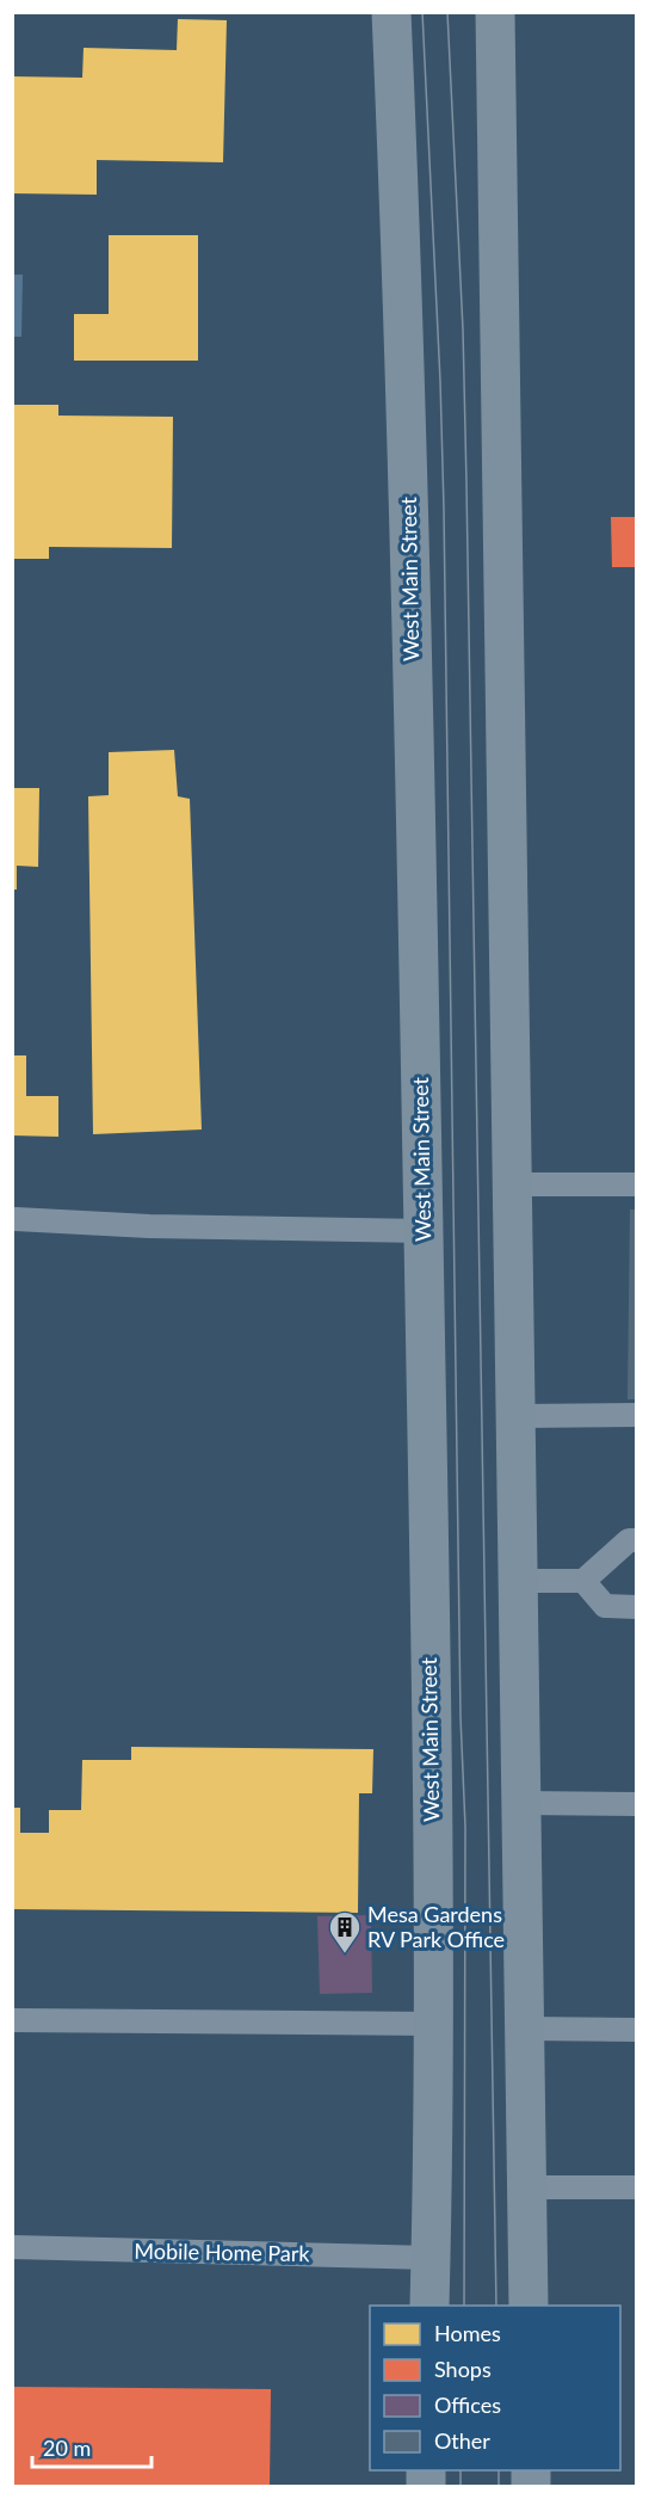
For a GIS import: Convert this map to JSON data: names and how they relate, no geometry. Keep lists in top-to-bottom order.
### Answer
{
  "streets": {
    "main road": ["West Main Street"],
    "lane": ["Mobile Home Park"]
  },
  "crossings": [
    ["West Main Street", "Mobile Home Park"]
  ],
  "places": {
    "building": ["Mesa Gardens RV Park Office"]
  },
  "legend": [
    "Homes",
    "Shops",
    "Offices",
    "Other"
  ],
  "scale_bar": "20 m"
}
